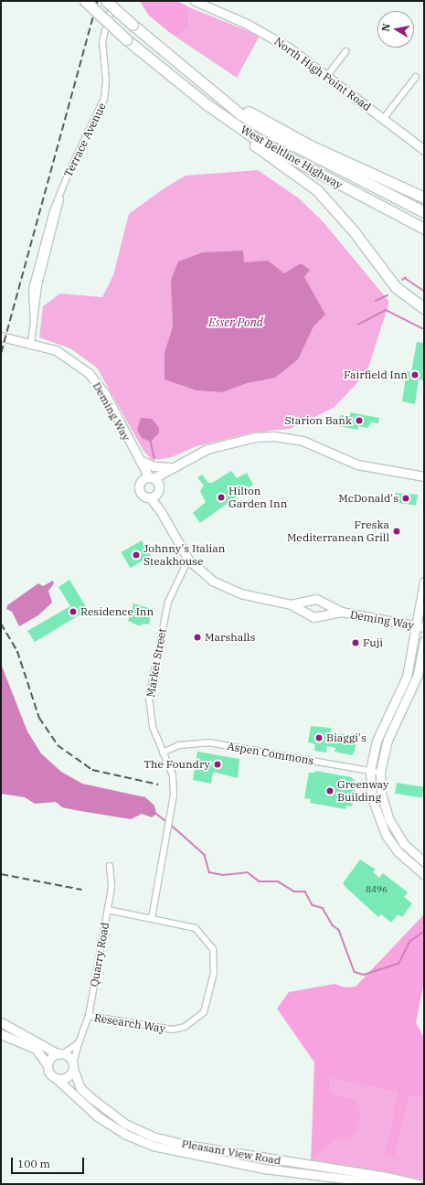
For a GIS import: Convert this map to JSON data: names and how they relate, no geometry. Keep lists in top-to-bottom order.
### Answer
{
  "streets": {
    "highway": ["West Beltline Highway"],
    "street": [
      "North High Point Road",
      "Terrace Avenue",
      "Deming Way",
      "Market Street",
      "Aspen Commons",
      "Quarry Road",
      "Research Way",
      "Pleasant View Road"
    ]
  },
  "crossings": [
    ["Terrace Avenue", "Deming Way"],
    ["Deming Way", "Market Street"],
    ["Market Street", "Aspen Commons"],
    ["Market Street", "Research Way"],
    ["Quarry Road", "Research Way"],
    ["Quarry Road", "Pleasant View Road"]
  ],
  "water": ["Esser Pond"],
  "places": [
    "Fairfield Inn",
    "Starion Bank",
    "Hilton Garden Inn",
    "McDonald's",
    "Freska Mediterranean Grill",
    "Johnny's Italian Steakhouse",
    "Residence Inn",
    "Marshalls",
    "Fuji",
    "Biaggi's",
    "The Foundry",
    "Greenway Building"
  ],
  "house_numbers": ["8496"],
  "scale_bar": "100 m",
  "north": "left"
}
